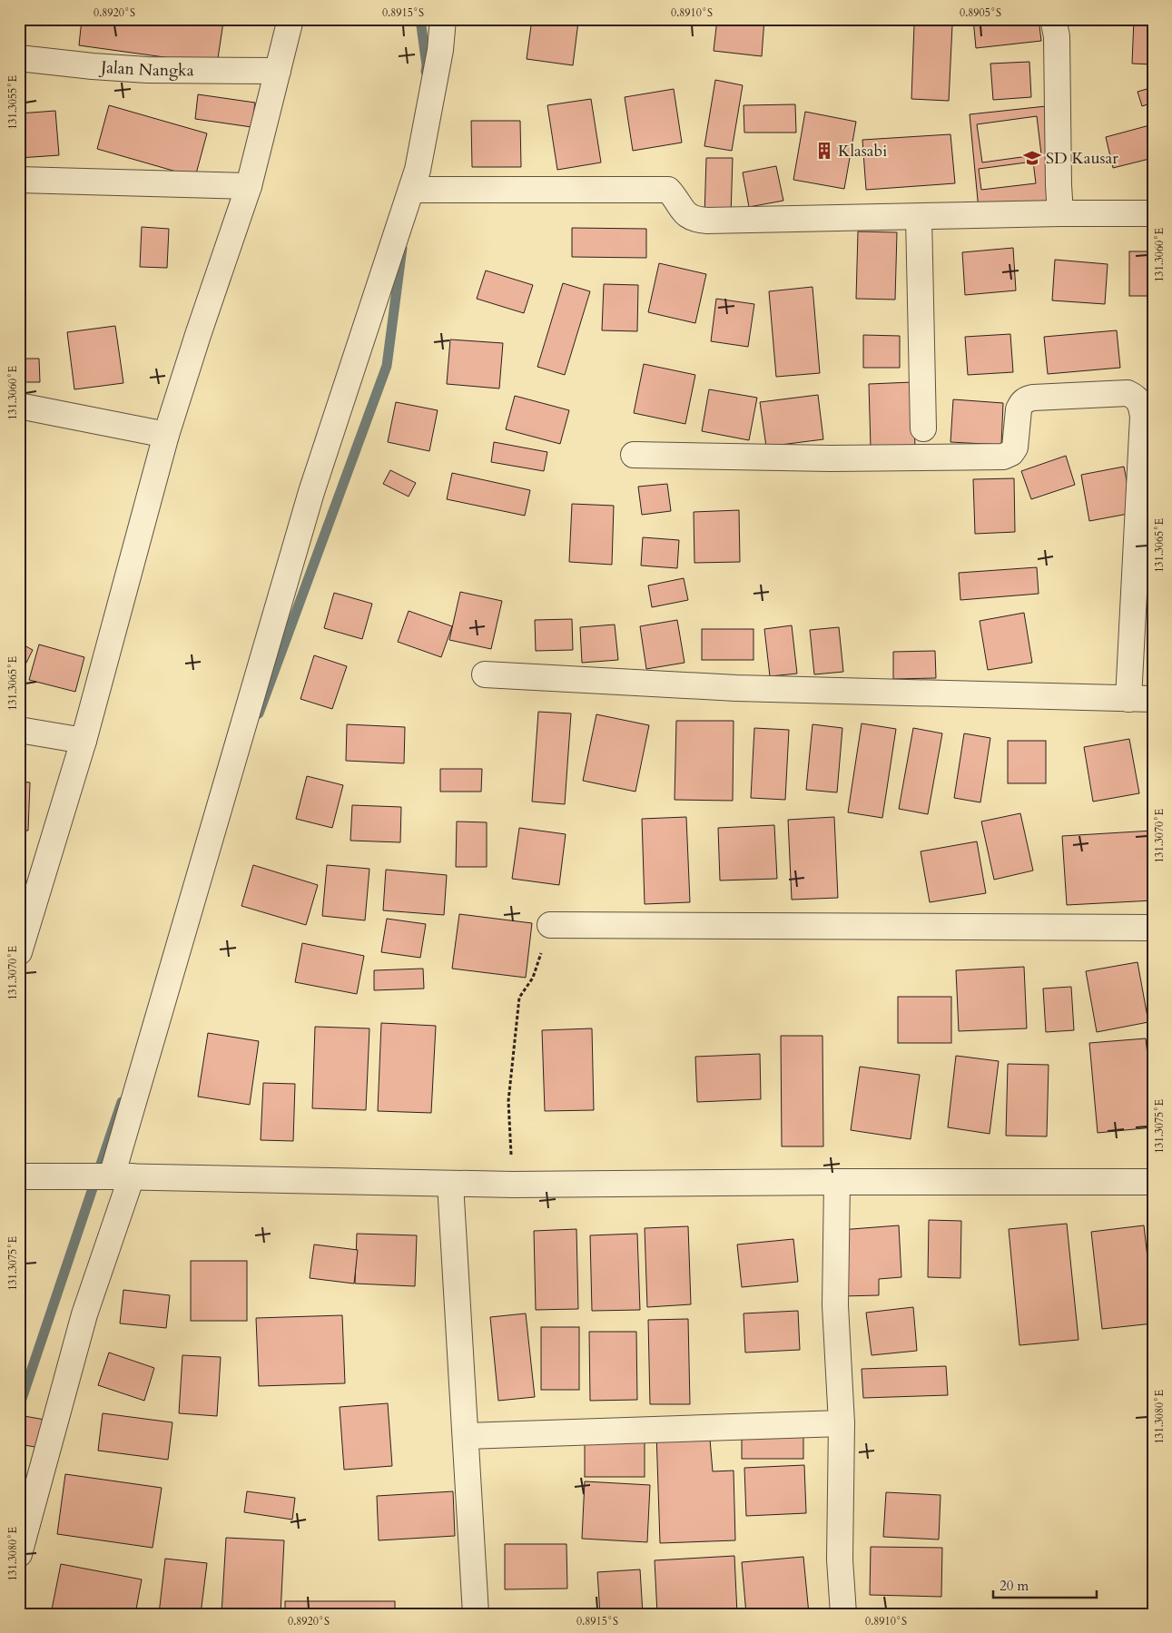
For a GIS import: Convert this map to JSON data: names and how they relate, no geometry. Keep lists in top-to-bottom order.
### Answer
{
  "streets": {
    "street": ["Jalan Nangka"]
  },
  "places": {
    "building": ["Klasabi"],
    "school or university": ["SD Kausar"]
  },
  "scale_bar": "20 m",
  "coordinates": [
    "0.8920°S",
    "0.8915°S",
    "0.8910°S",
    "0.8905°S",
    "131.3055°E",
    "131.3060°E",
    "131.3065°E",
    "131.3070°E",
    "131.3075°E",
    "131.3080°E"
  ]
}
